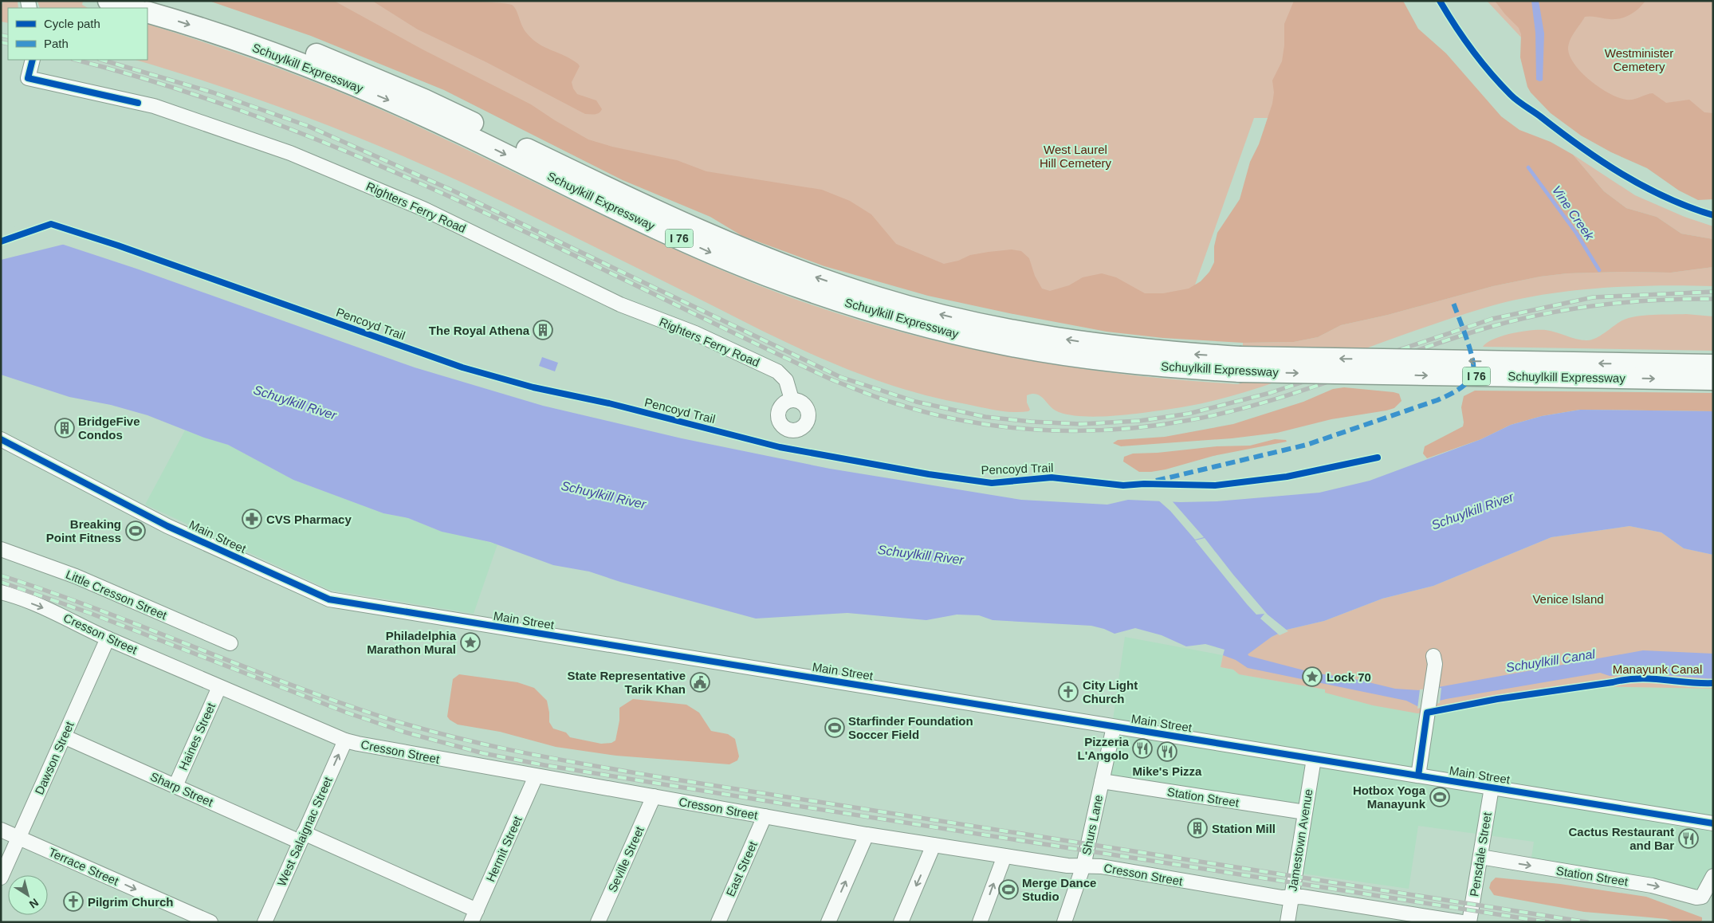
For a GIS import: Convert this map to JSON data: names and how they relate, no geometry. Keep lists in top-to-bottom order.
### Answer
{
  "streets": {
    "highway": ["Schuylkill Expressway", "I 76"],
    "street": [
      "Righters Ferry Road",
      "Main Street",
      "Little Cresson Street",
      "Cresson Street",
      "Haines Street",
      "Dawson Street",
      "Sharp Street",
      "Station Street",
      "Shurs Lane",
      "West Salaignac Street",
      "Jamestown Avenue",
      "Hermit Street",
      "Pensdale Street",
      "Seville Street",
      "Terrace Street",
      "East Street"
    ],
    "cycle path": ["Pencoyd Trail"]
  },
  "crossings": [
    ["Main Street", "Shurs Lane"],
    ["Main Street", "Jamestown Avenue"],
    ["Main Street", "Pensdale Street"],
    ["Cresson Street", "Haines Street"],
    ["Cresson Street", "Dawson Street"],
    ["Cresson Street", "Shurs Lane"],
    ["Cresson Street", "West Salaignac Street"],
    ["Cresson Street", "Jamestown Avenue"],
    ["Cresson Street", "Hermit Street"],
    ["Cresson Street", "Seville Street"],
    ["Cresson Street", "East Street"],
    ["Haines Street", "Sharp Street"],
    ["Dawson Street", "Sharp Street"],
    ["Dawson Street", "Terrace Street"],
    ["Sharp Street", "West Salaignac Street"],
    ["Sharp Street", "Hermit Street"],
    ["Station Street", "Shurs Lane"],
    ["Station Street", "Jamestown Avenue"],
    ["Station Street", "Pensdale Street"]
  ],
  "one_way": ["Station Street", "West Salaignac Street", "Terrace Street"],
  "water": ["Vine Creek", "Schuylkill River", "Schuylkill Canal"],
  "parks": [
    "Westminister Cemetery",
    "West Laurel Hill Cemetery",
    "Venice Island",
    "Manayunk Canal"
  ],
  "places": {
    "building": ["The Royal Athena", "BridgeFive Condos", "Station Mill"],
    "pharmacy": ["CVS Pharmacy"],
    "sports": [
      "Breaking Point Fitness",
      "Starfinder Foundation Soccer Field",
      "Hotbox Yoga Manayunk",
      "Merge Dance Studio"
    ],
    "place": ["Philadelphia Marathon Mural", "Lock 70"],
    "public building": ["State Representative Tarik Khan"],
    "church": ["City Light Church", "Pilgrim Church"],
    "restaurant": ["Pizzeria L'Angolo", "Mike's Pizza", "Cactus Restaurant and Bar"]
  },
  "legend": ["Cycle path", "Path"],
  "north": "bottom right"
}
